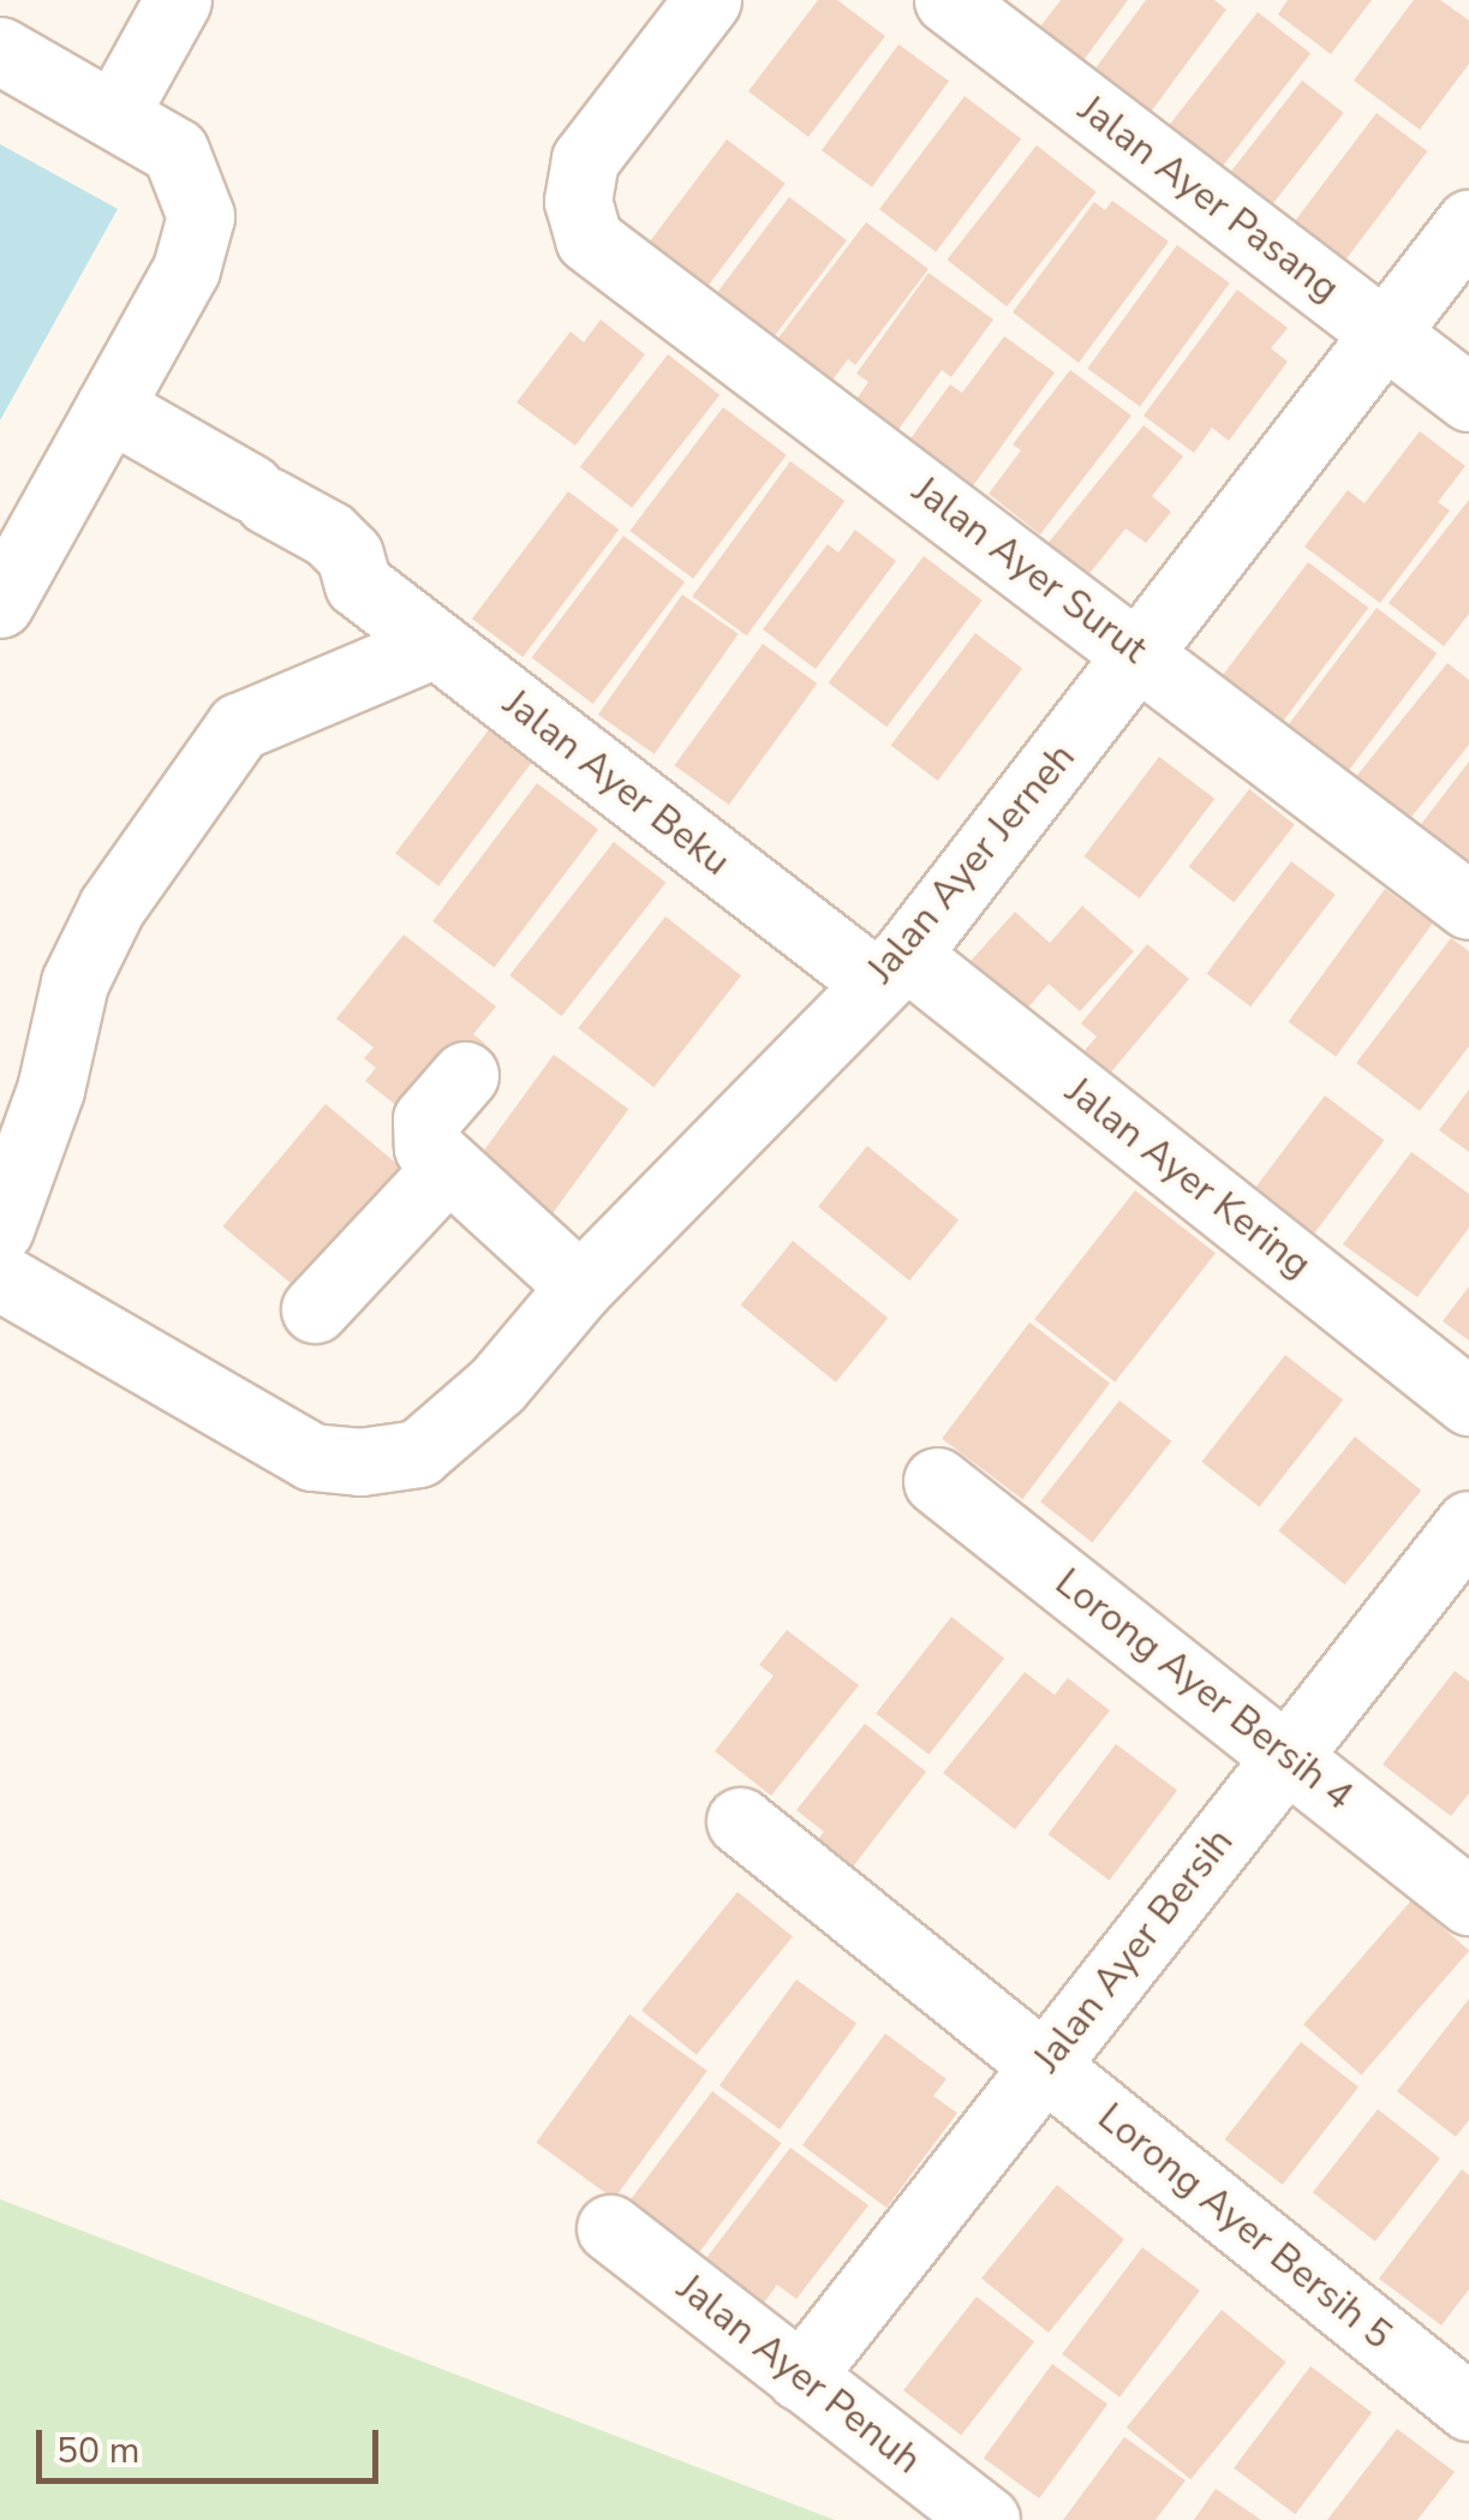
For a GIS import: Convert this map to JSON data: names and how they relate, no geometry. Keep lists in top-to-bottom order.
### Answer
{
  "streets": {
    "street": [
      "Jalan Ayer Pasang",
      "Jalan Ayer Surut",
      "Jalan Ayer Beku",
      "Jalan Ayer Jerneh",
      "Jalan Ayer Kering",
      "Lorong Ayer Bersih 4",
      "Jalan Ayer Bersih",
      "Lorong Ayer Bersih 5",
      "Jalan Ayer Penuh"
    ]
  },
  "crossings": [
    ["Jalan Ayer Pasang", "Jalan Ayer Jerneh"],
    ["Jalan Ayer Surut", "Jalan Ayer Jerneh"],
    ["Jalan Ayer Beku", "Jalan Ayer Jerneh"],
    ["Jalan Ayer Beku", "Jalan Ayer Kering"],
    ["Jalan Ayer Jerneh", "Jalan Ayer Kering"],
    ["Lorong Ayer Bersih 4", "Jalan Ayer Bersih"],
    ["Jalan Ayer Bersih", "Lorong Ayer Bersih 5"],
    ["Jalan Ayer Bersih", "Jalan Ayer Penuh"]
  ],
  "scale_bar": "50 m"
}
